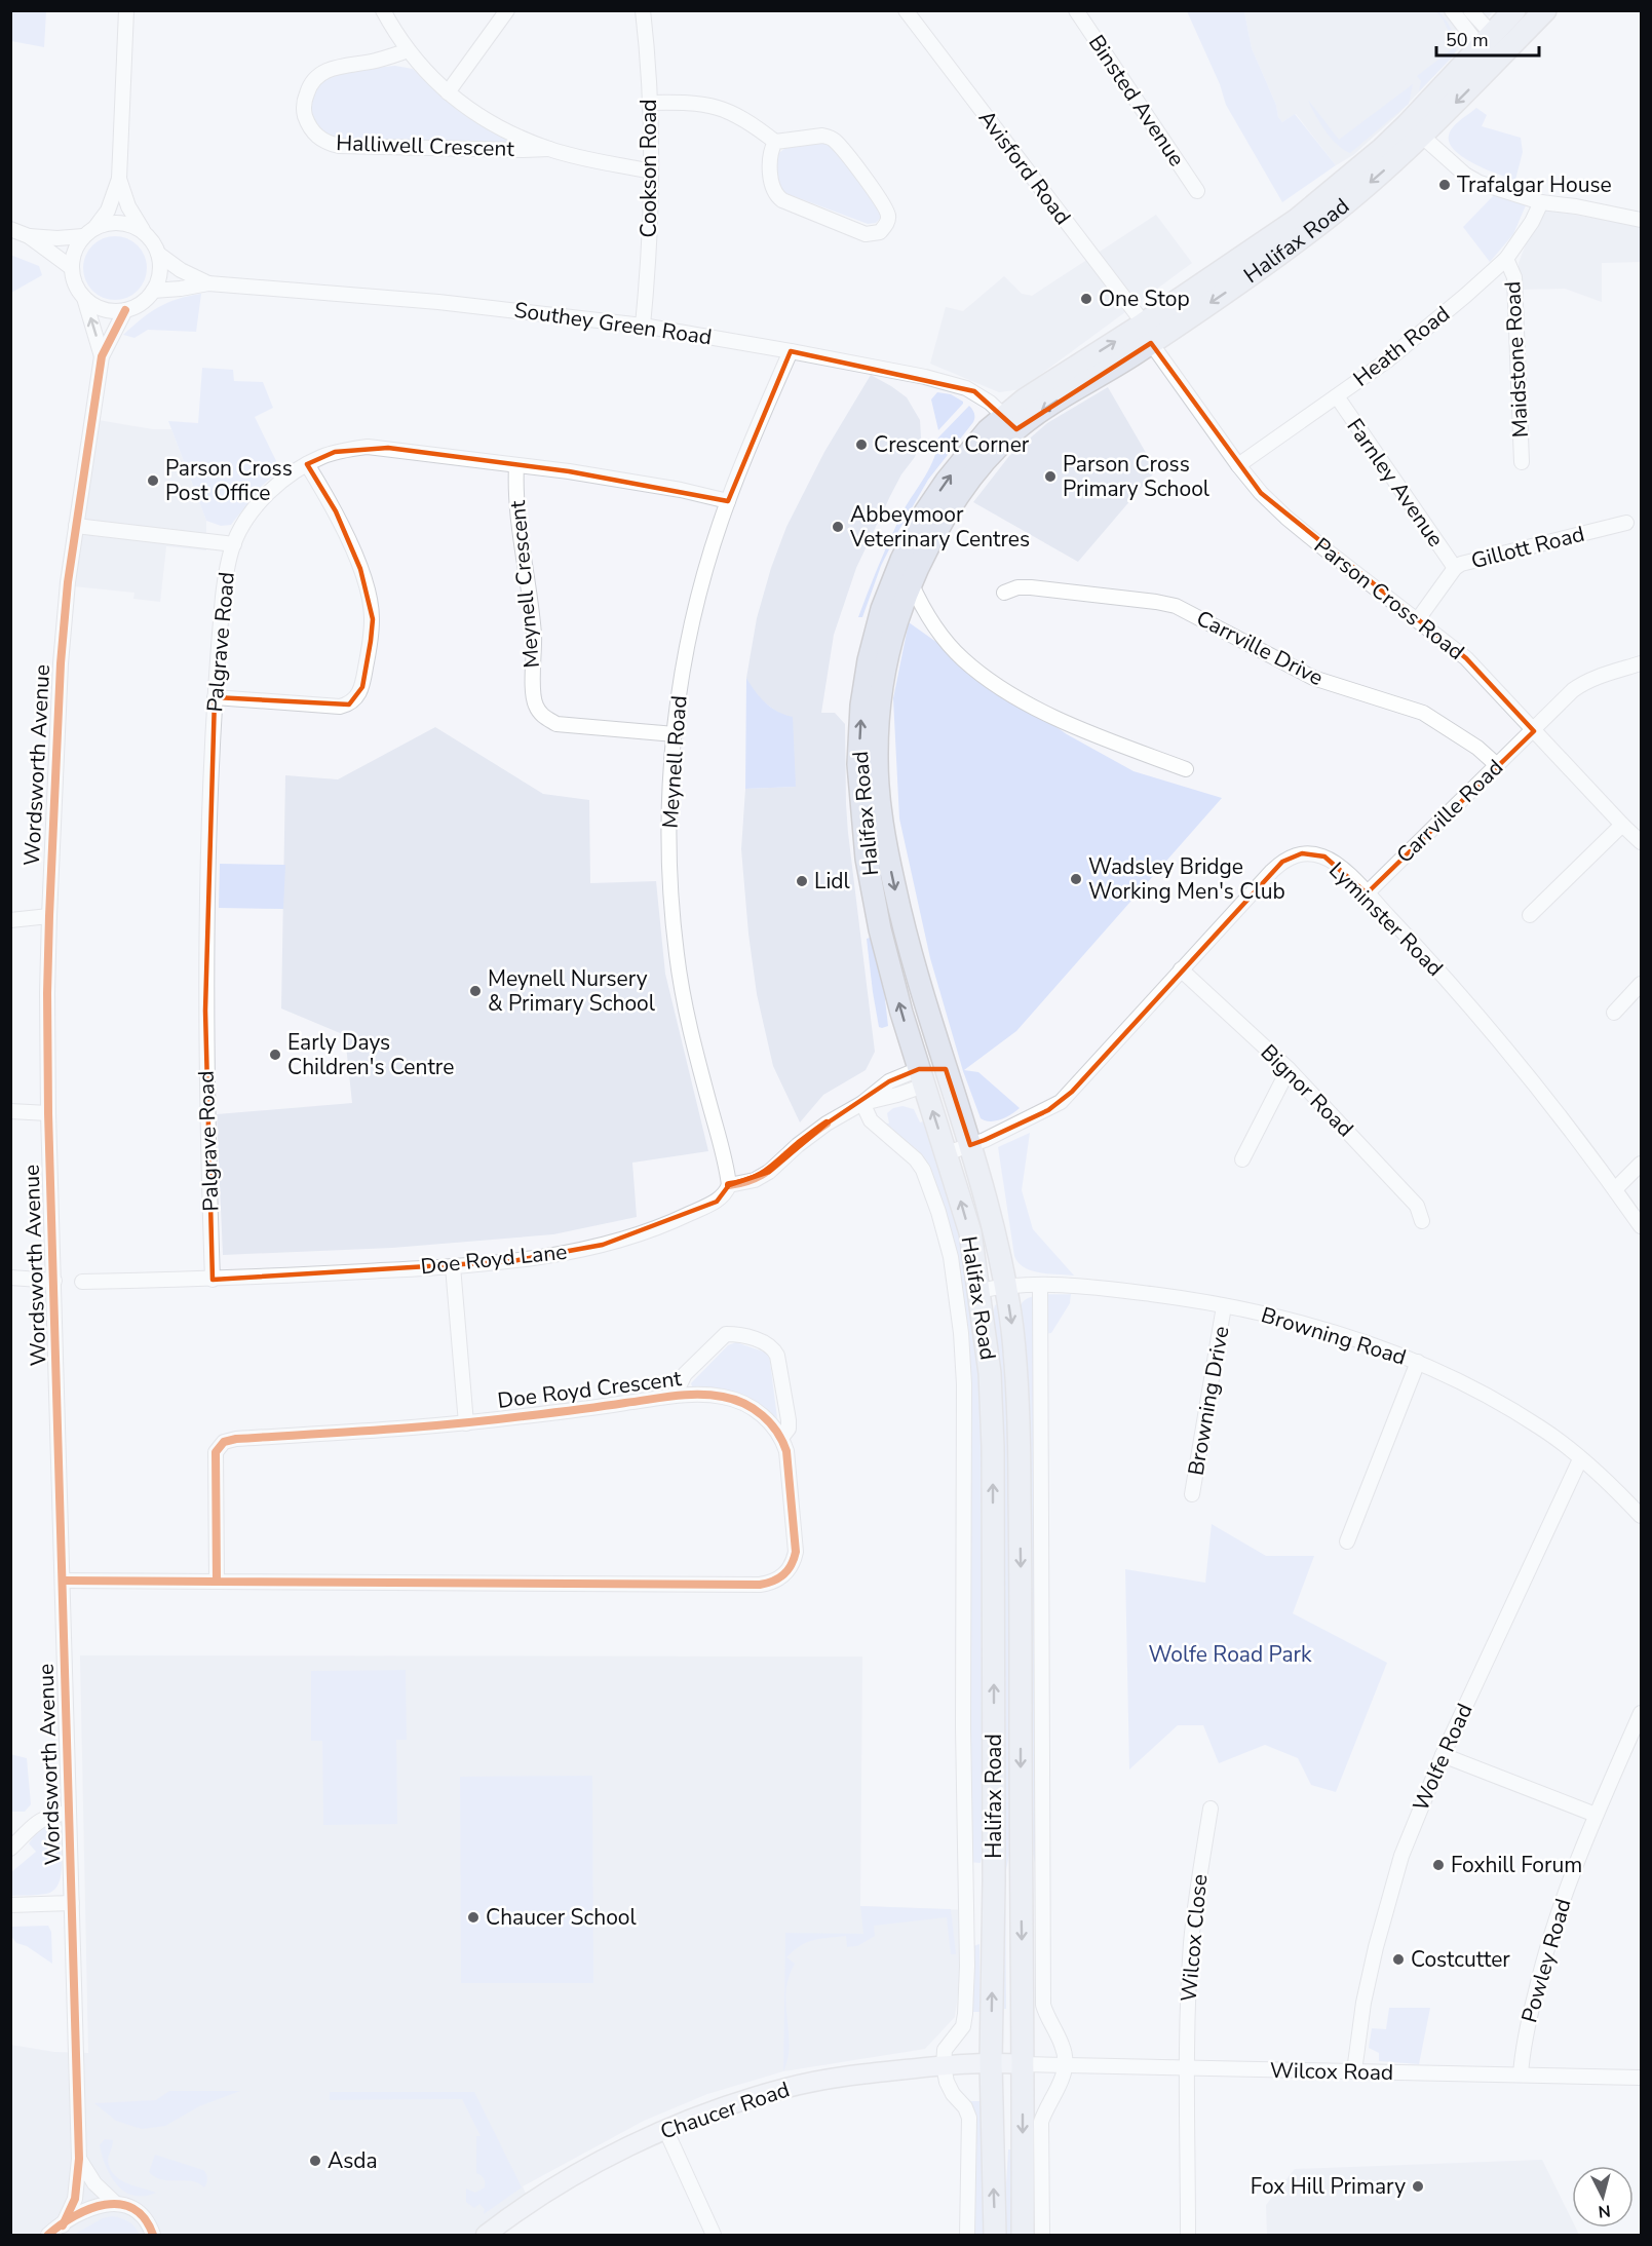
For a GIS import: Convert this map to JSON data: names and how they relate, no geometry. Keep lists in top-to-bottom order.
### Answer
{
  "streets": {
    "highway": ["Halifax Road"],
    "main road": ["Chaucer Road"],
    "street": [
      "Binsted Avenue",
      "Halliwell Crescent",
      "Avisford Road",
      "Cookson Road",
      "Southey Green Road",
      "Heath Road",
      "Maidstone Road",
      "Farnley Avenue",
      "Gillott Road",
      "Meynell Crescent",
      "Parson Cross Road",
      "Palgrave Road",
      "Carrville Drive",
      "Meynell Road",
      "Wordsworth Avenue",
      "Carrville Road",
      "Lyminster Road",
      "Bignor Road",
      "Doe Royd Lane",
      "Browning Road",
      "Doe Royd Crescent",
      "Browning Drive",
      "Wolfe Road",
      "Wilcox Close",
      "Powley Road",
      "Wilcox Road"
    ]
  },
  "crossings": [
    ["Halliwell Crescent", "Cookson Road"],
    ["Avisford Road", "Halifax Road"],
    ["Avisford Road", "Parson Cross Road"],
    ["Cookson Road", "Southey Green Road"],
    ["Halifax Road", "Southey Green Road"],
    ["Halifax Road", "Parson Cross Road"],
    ["Halifax Road", "Lyminster Road"],
    ["Halifax Road", "Doe Royd Lane"],
    ["Halifax Road", "Browning Road"],
    ["Halifax Road", "Wilcox Road"],
    ["Halifax Road", "Chaucer Road"],
    ["Southey Green Road", "Meynell Road"],
    ["Southey Green Road", "Wordsworth Avenue"],
    ["Heath Road", "Maidstone Road"],
    ["Heath Road", "Farnley Avenue"],
    ["Heath Road", "Parson Cross Road"],
    ["Farnley Avenue", "Gillott Road"],
    ["Gillott Road", "Parson Cross Road"],
    ["Meynell Crescent", "Palgrave Road"],
    ["Meynell Crescent", "Meynell Road"],
    ["Parson Cross Road", "Carrville Road"],
    ["Palgrave Road", "Meynell Road"],
    ["Palgrave Road", "Doe Royd Lane"],
    ["Carrville Drive", "Carrville Road"],
    ["Meynell Road", "Doe Royd Lane"],
    ["Wordsworth Avenue", "Doe Royd Crescent"],
    ["Carrville Road", "Lyminster Road"],
    ["Lyminster Road", "Bignor Road"],
    ["Browning Road", "Browning Drive"],
    ["Browning Road", "Wolfe Road"],
    ["Wolfe Road", "Wilcox Road"],
    ["Wilcox Close", "Wilcox Road"],
    ["Powley Road", "Wilcox Road"],
    ["Wilcox Road", "Chaucer Road"]
  ],
  "parks": ["Wolfe Road Park"],
  "places": [
    "Trafalgar House",
    "One Stop",
    "Crescent Corner",
    "Parson Cross Primary School",
    "Parson Cross Post Office",
    "Abbeymoor Veterinary Centres",
    "Wadsley Bridge Working Men's Club",
    "Lidl",
    "Meynell Nursery & Primary School",
    "Early Days Children's Centre",
    "Foxhill Forum",
    "Chaucer School",
    "Costcutter",
    "Asda",
    "Fox Hill Primary"
  ],
  "scale_bar": "50 m",
  "north": "bottom"
}
